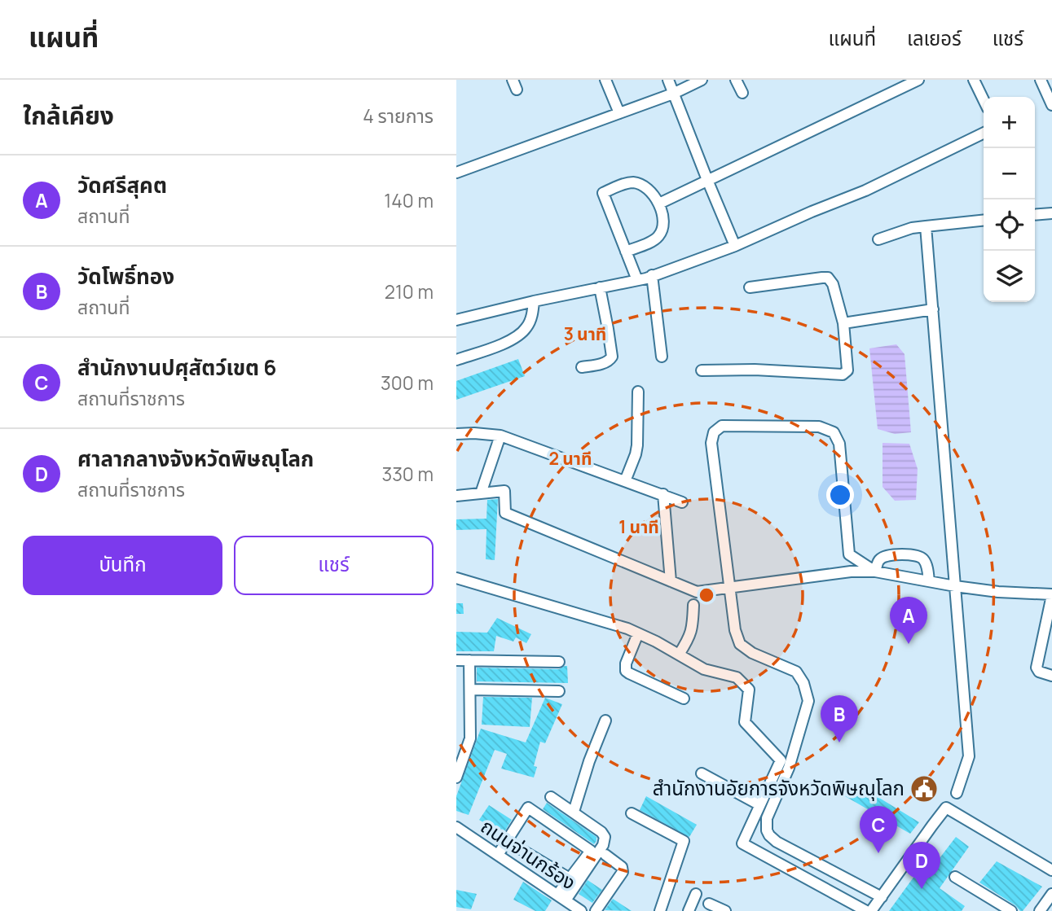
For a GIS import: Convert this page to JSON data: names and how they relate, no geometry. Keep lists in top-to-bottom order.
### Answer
{
  "streets": {
    "street": ["ถนนจ่านกร้อง"]
  },
  "places": {
    "public building": ["สำนักงานอัยการจังหวัดพิษณุโลก"]
  },
  "page": {
    "header": "แผนที่",
    "nav": ["แผนที่", "เลเยอร์", "แชร์"],
    "heading": ["ใกล้เคียง", "4 รายการ"],
    "map_buttons": ["+", "−"],
    "list": [
      {
        "mark": "A",
        "name": "วัดศรีสุคต",
        "note": "สถานที่",
        "value": "140 m"
      },
      {
        "mark": "B",
        "name": "วัดโพธิ์ทอง",
        "note": "สถานที่",
        "value": "210 m"
      },
      {
        "mark": "C",
        "name": "สำนักงานปศุสัตว์เขต 6",
        "note": "สถานที่ราชการ",
        "value": "300 m"
      },
      {
        "mark": "D",
        "name": "ศาลากลางจังหวัดพิษณุโลก",
        "note": "สถานที่ราชการ",
        "value": "330 m"
      }
    ],
    "buttons": ["บันทึก", "แชร์"],
    "pins": [
      "A",
      "B",
      "C",
      "D"
    ]
  },
  "rings": ["3 นาที", "2 นาที", "1 นาที"]
}
